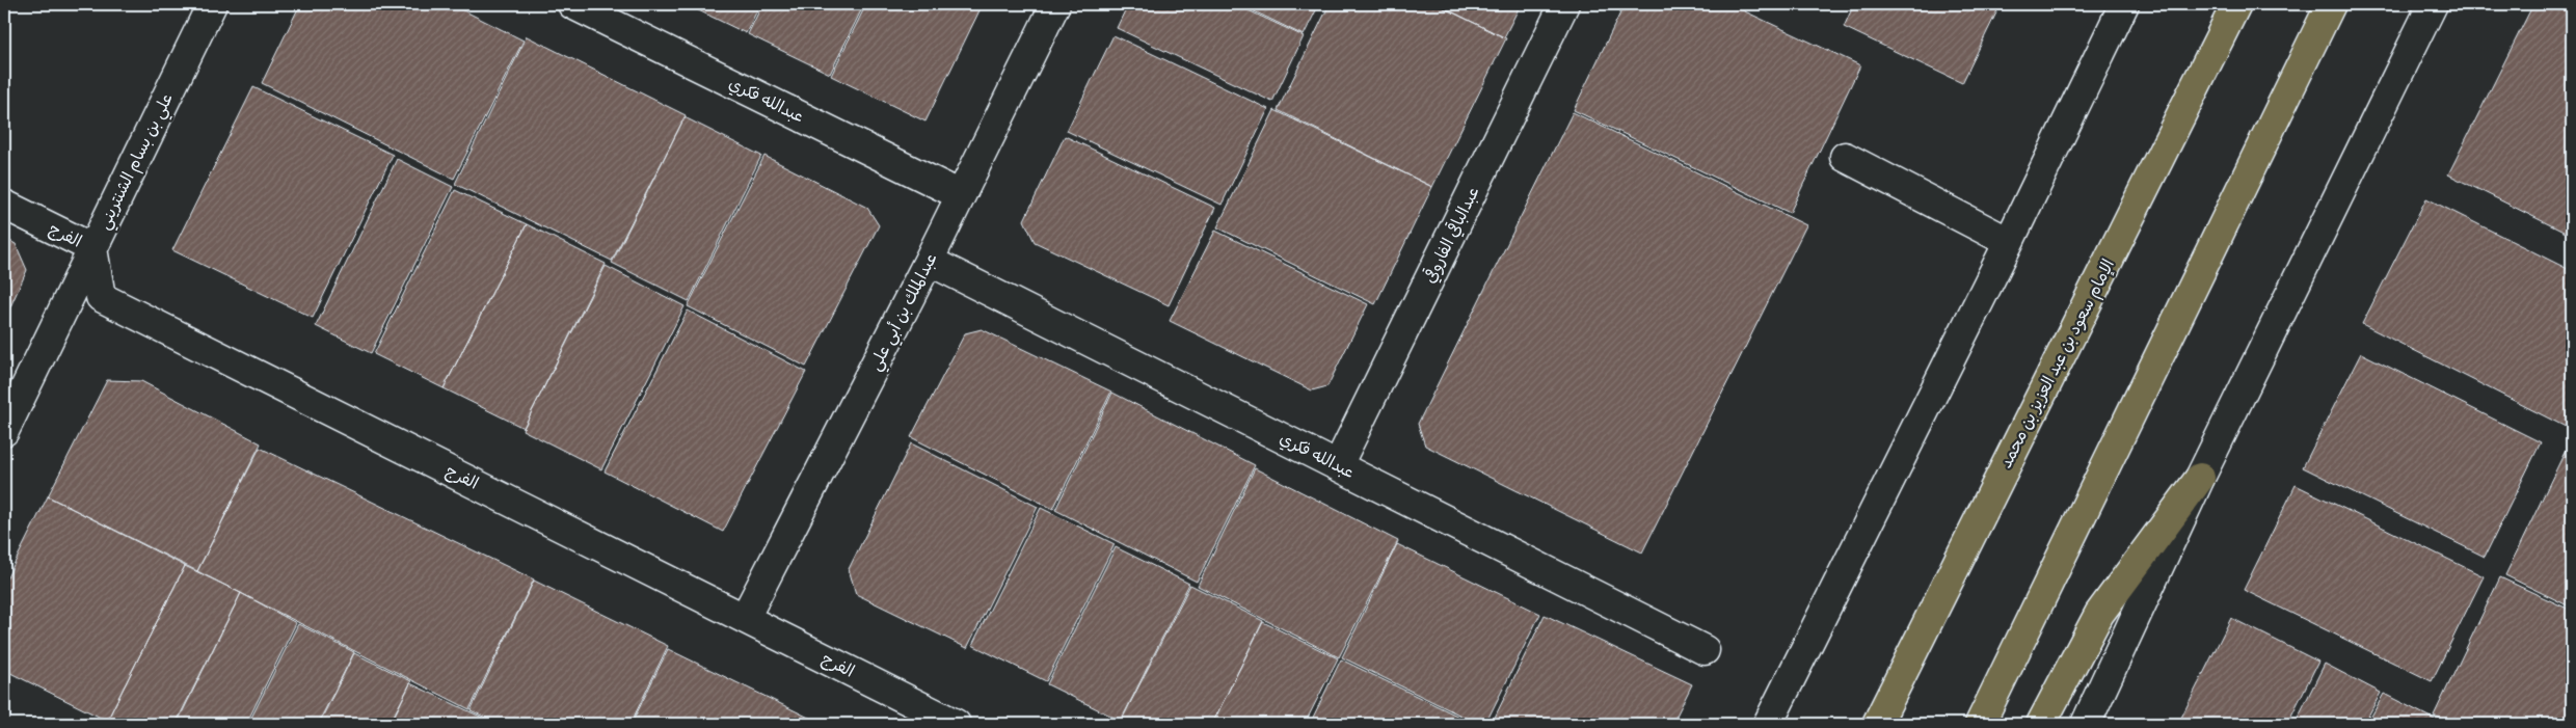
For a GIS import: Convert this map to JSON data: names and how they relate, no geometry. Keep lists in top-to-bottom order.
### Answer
{
  "streets": {
    "main road": ["الإمام سعود بن عبد العزيز بن محمد"],
    "street": [
      "عبدالله فكري",
      "علي بن بسام الشنتريني",
      "الفرج",
      "عبدالباقي الفاروقي",
      "عبدالملك بن أبي علي"
    ]
  },
  "crossings": [
    ["عبدالله فكري", "عبدالباقي الفاروقي"],
    ["عبدالله فكري", "عبدالملك بن أبي علي"],
    ["علي بن بسام الشنتريني", "الفرج"],
    ["الفرج", "عبدالملك بن أبي علي"]
  ]
}
